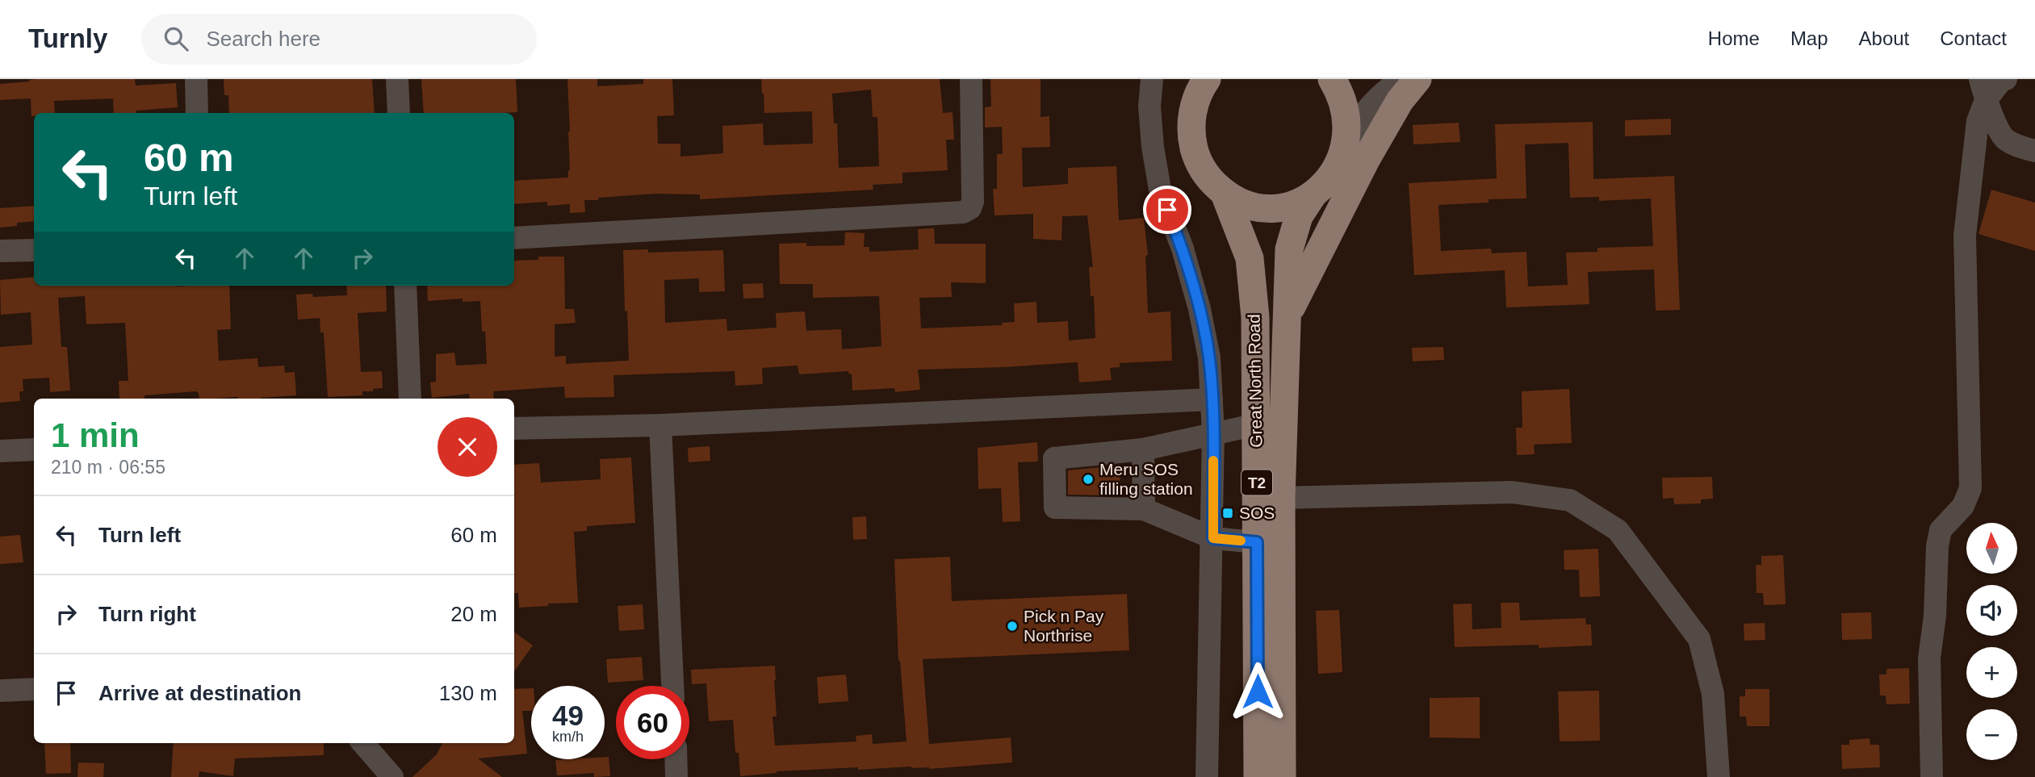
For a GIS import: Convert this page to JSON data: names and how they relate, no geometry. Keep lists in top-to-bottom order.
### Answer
{
  "streets": {
    "main road": ["Great North Road", "T2"]
  },
  "crossings": [
    ["Great North Road", "T2"]
  ],
  "places": {
    "other": ["Meru SOS filling station", "Pick n Pay Northrise"],
    "transit": ["SOS"]
  },
  "north": "top",
  "page": {
    "header": "Turnly",
    "search": "Search here",
    "nav": [
      "Home",
      "Map",
      "About",
      "Contact"
    ],
    "turn": ["60 m", "Turn left"],
    "heading": ["1 min", "210 m · 06:55"],
    "list": [
      {
        "name": "Turn left",
        "value": "60 m"
      },
      {
        "name": "Turn right",
        "value": "20 m"
      },
      {
        "name": "Arrive at destination",
        "value": "130 m"
      }
    ],
    "map_buttons": ["+", "−"],
    "speed": "49 km/h",
    "limit": "60"
  }
}
